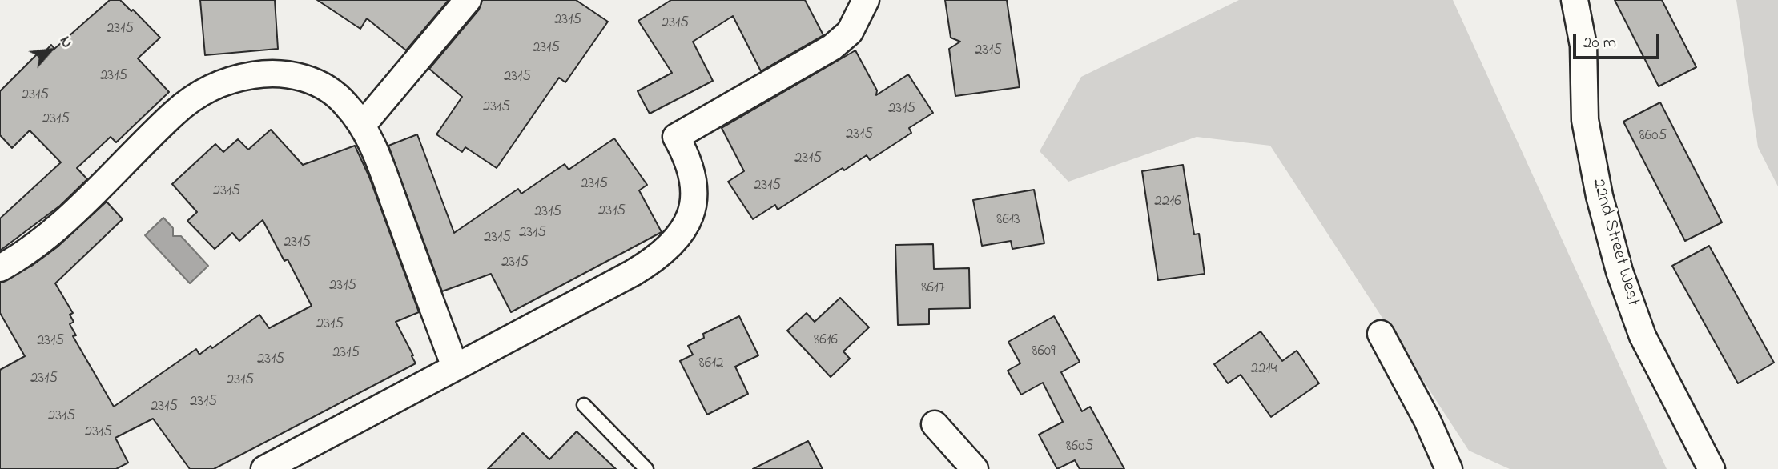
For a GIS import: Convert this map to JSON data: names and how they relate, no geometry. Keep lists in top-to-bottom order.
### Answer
{
  "streets": {
    "street": ["22nd Street West"]
  },
  "house_numbers": [
    "2315",
    "2315",
    "2315",
    "2315",
    "2315",
    "2315",
    "2315",
    "2315",
    "2315",
    "2315",
    "2315",
    "2315",
    "8605",
    "2315",
    "2315",
    "2315",
    "2315",
    "2216",
    "2315",
    "2315",
    "8613",
    "2315",
    "2315",
    "2315",
    "2315",
    "2315",
    "8617",
    "2315",
    "8616",
    "2315",
    "8609",
    "2315",
    "2315",
    "8612",
    "2214",
    "2315",
    "2315",
    "2315",
    "2315",
    "2315",
    "2315",
    "8605"
  ],
  "scale_bar": "20 m",
  "north": "top right"
}
